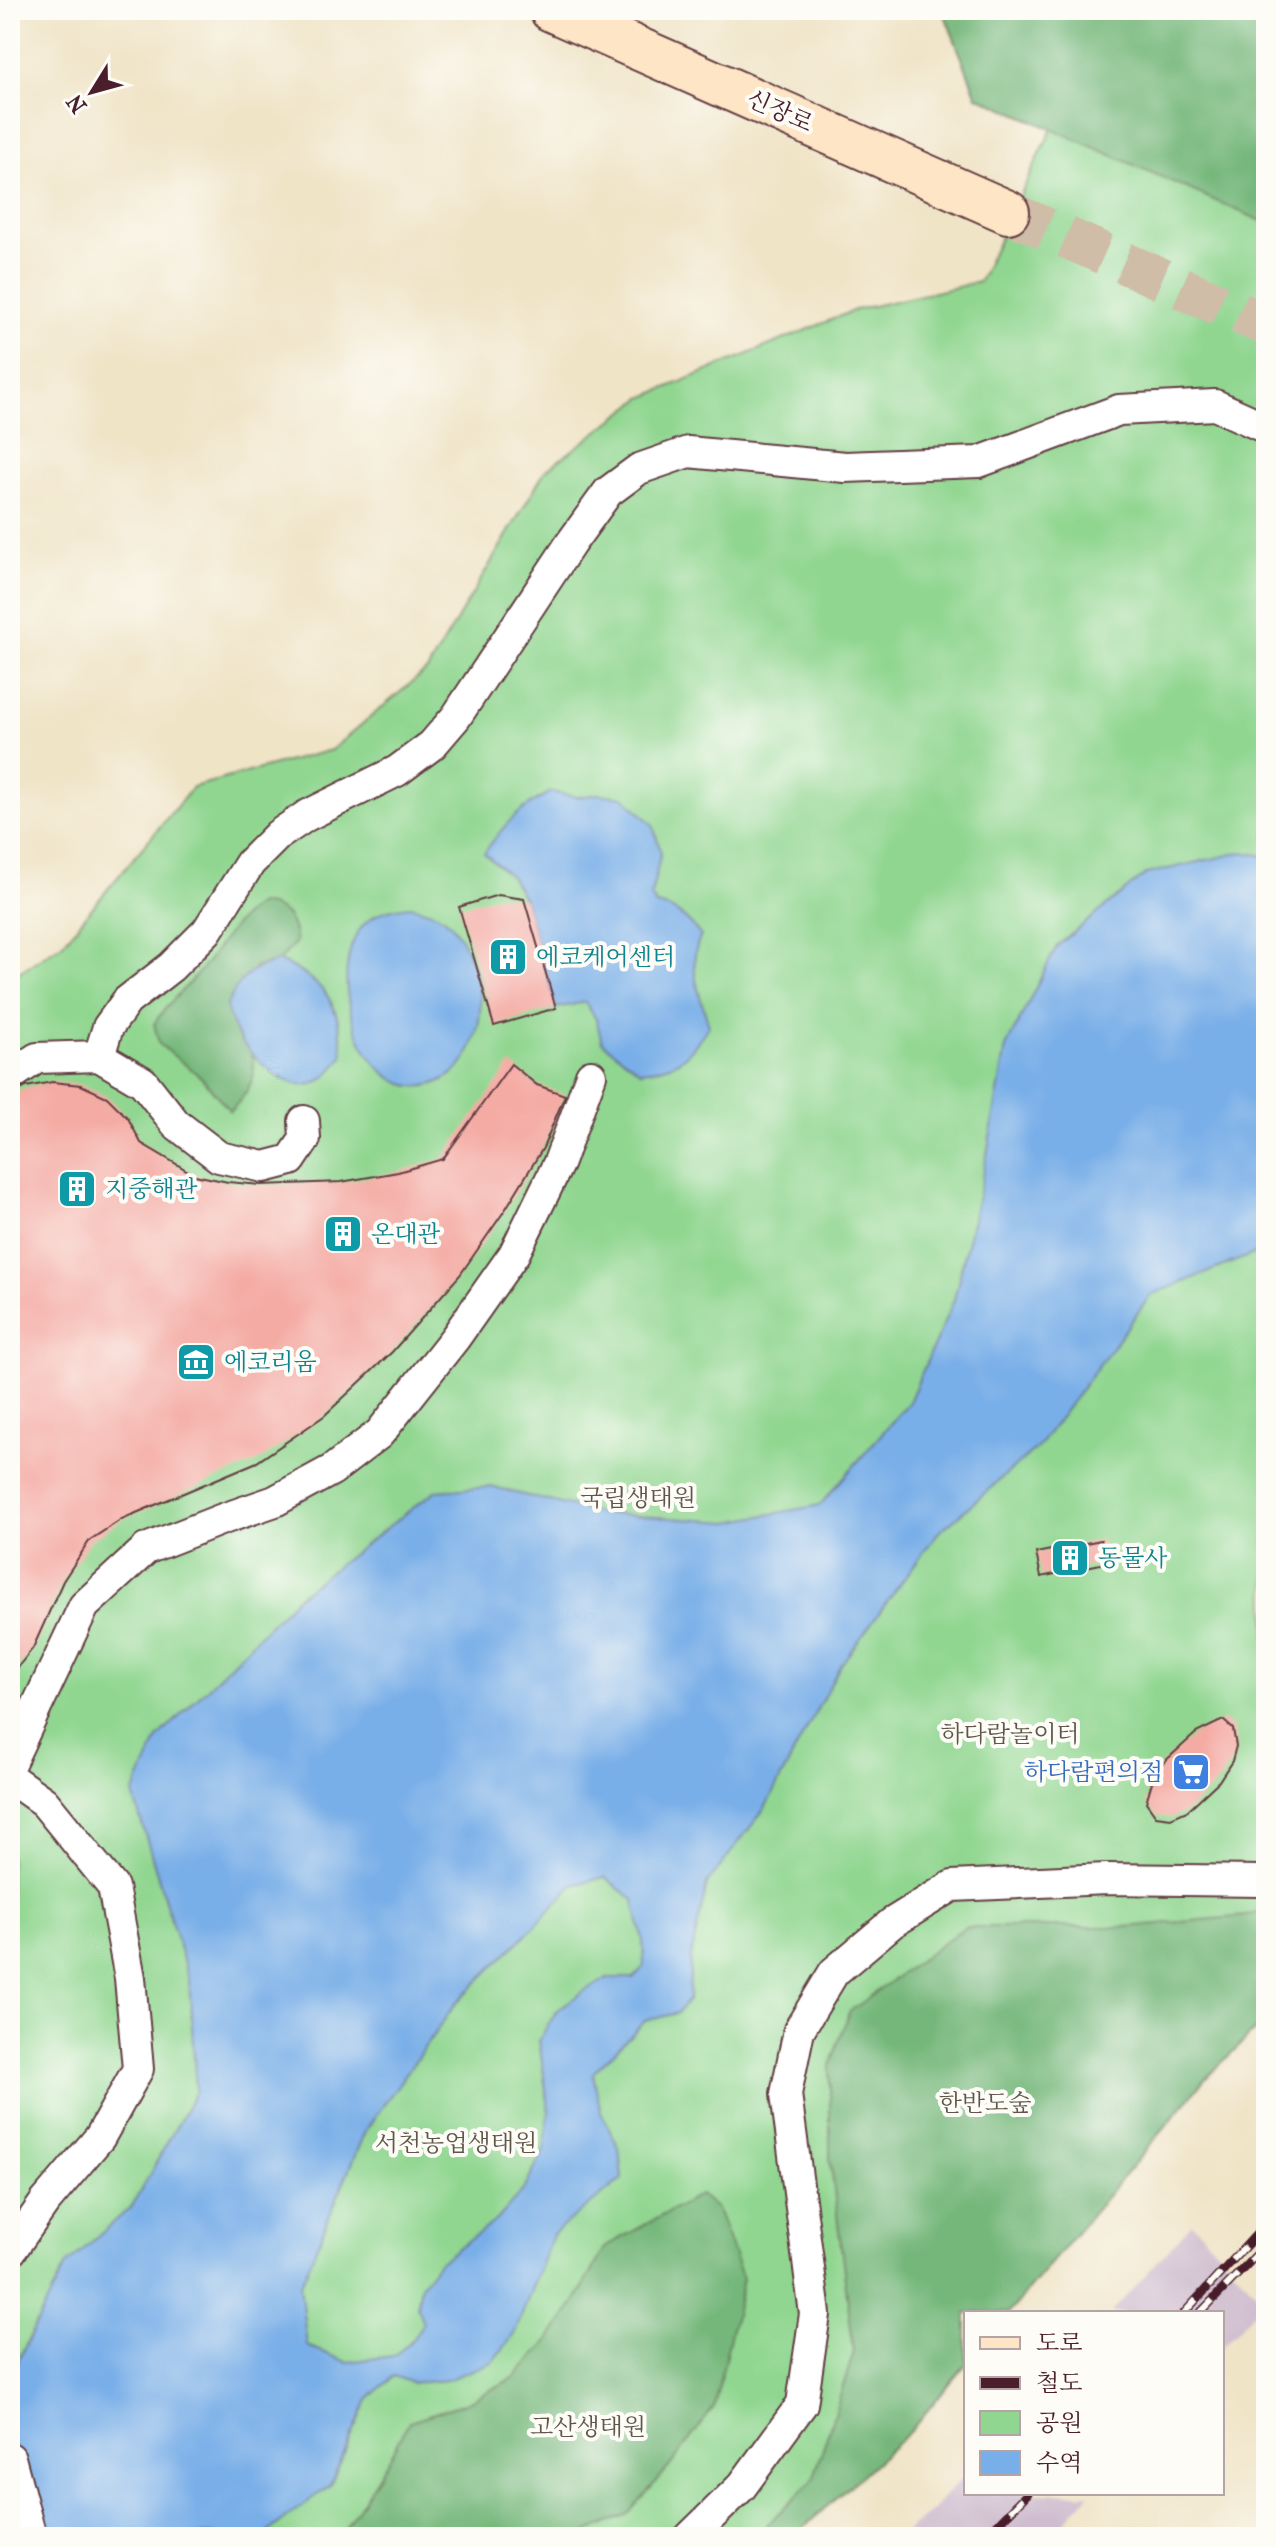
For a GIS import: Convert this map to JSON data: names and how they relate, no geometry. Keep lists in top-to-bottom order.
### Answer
{
  "streets": {
    "street": ["신장로"]
  },
  "parks": [
    "국립생태원",
    "하다람놀이터",
    "한반도숲",
    "서천농업생태원",
    "고산생태원"
  ],
  "places": {
    "building": [
      "에코케어센터",
      "지중해관",
      "온대관",
      "동물사"
    ],
    "museum": ["에코리움"],
    "supermarket": ["하다람편의점"]
  },
  "legend": [
    "도로",
    "철도",
    "공원",
    "수역"
  ],
  "north": "bottom left"
}
